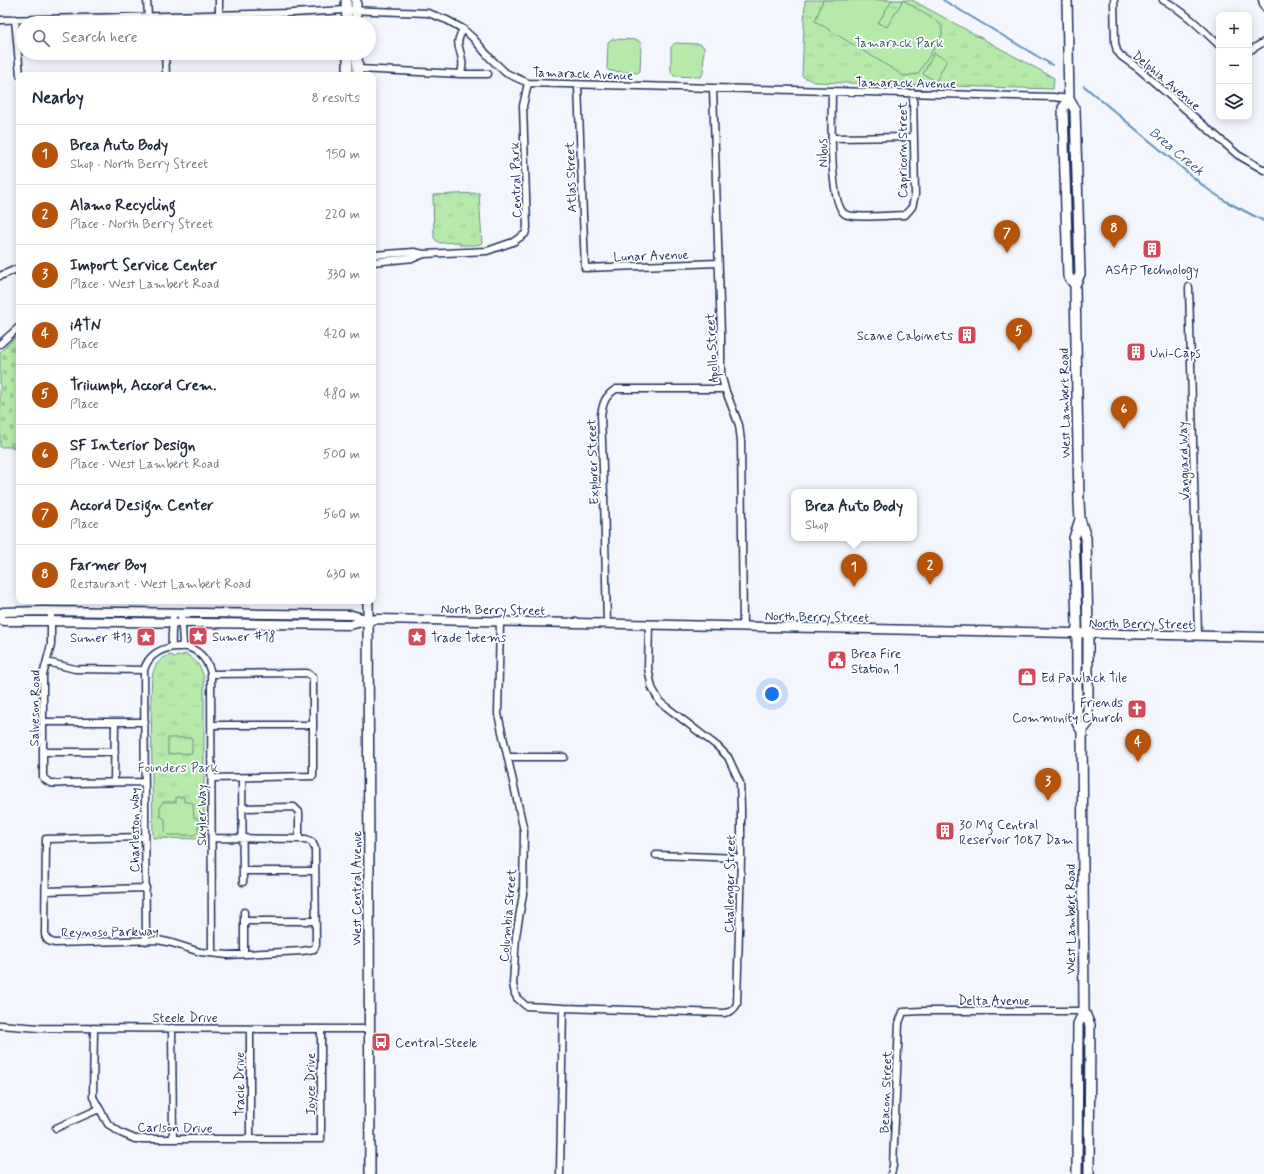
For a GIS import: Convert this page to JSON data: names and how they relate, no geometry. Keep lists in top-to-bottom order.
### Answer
{
  "streets": {
    "main road": ["West Lambert Road", "West Central Avenue"],
    "street": [
      "Tamarack Avenue",
      "Delphia Avenue",
      "Capricorn Street",
      "Nibus",
      "Atlas Street",
      "Central Park",
      "Lunar Avenue",
      "Apollo Street",
      "Vanguard Way",
      "Explorer Street",
      "North Berry Street",
      "Salveson Road",
      "Skyler Way",
      "Charleston Way",
      "Challenger Street",
      "Columbia Street",
      "Reynoso Parkway",
      "Delta Avenue",
      "Steele Drive",
      "Tracie Drive",
      "Joyce Drive",
      "Beacon Street",
      "Carlson Drive"
    ]
  },
  "crossings": [
    ["Tamarack Avenue", "Capricorn Street"],
    ["Tamarack Avenue", "Nibus"],
    ["Tamarack Avenue", "Atlas Street"],
    ["Tamarack Avenue", "Central Park"],
    ["Tamarack Avenue", "Apollo Street"],
    ["Tamarack Avenue", "West Lambert Road"],
    ["Capricorn Street", "Nibus"],
    ["Atlas Street", "Lunar Avenue"],
    ["Lunar Avenue", "Apollo Street"],
    ["Apollo Street", "Explorer Street"],
    ["Apollo Street", "North Berry Street"],
    ["West Lambert Road", "North Berry Street"],
    ["West Lambert Road", "Delta Avenue"],
    ["Vanguard Way", "North Berry Street"],
    ["Explorer Street", "North Berry Street"],
    ["North Berry Street", "Salveson Road"],
    ["North Berry Street", "Challenger Street"],
    ["North Berry Street", "West Central Avenue"],
    ["North Berry Street", "Columbia Street"],
    ["Skyler Way", "Reynoso Parkway"],
    ["Charleston Way", "Reynoso Parkway"],
    ["Challenger Street", "Columbia Street"],
    ["West Central Avenue", "Steele Drive"],
    ["Delta Avenue", "Beacon Street"],
    ["Steele Drive", "Tracie Drive"],
    ["Steele Drive", "Joyce Drive"],
    ["Steele Drive", "Carlson Drive"],
    ["Tracie Drive", "Carlson Drive"],
    ["Joyce Drive", "Carlson Drive"]
  ],
  "water": ["Brea Creek"],
  "parks": ["Tamarack Park", "Founders Park"],
  "places": {
    "building": [
      "ASAP Technology",
      "Scane Cabinets",
      "Uni-Caps",
      "30 Mg Central Reservoir 1087 Dam"
    ],
    "place": ["Sumer #18", "Sumer #13", "Trade Totems"],
    "public building": ["Brea Fire Station 1"],
    "shop": ["Ed Pawlack Tile"],
    "church": ["Friends Community Church"],
    "bus stop": ["Central-Steele"]
  },
  "page": {
    "map_buttons": ["+", "−"],
    "search": "Search here",
    "heading": ["Nearby", "8 results"],
    "list": [
      {
        "mark": "1",
        "name": "Brea Auto Body",
        "note": "Shop · North Berry Street",
        "value": "150 m"
      },
      {
        "mark": "2",
        "name": "Alamo Recycling",
        "note": "Place · North Berry Street",
        "value": "220 m"
      },
      {
        "mark": "3",
        "name": "Import Service Center",
        "note": "Place · West Lambert Road",
        "value": "330 m"
      },
      {
        "mark": "4",
        "name": "iATN",
        "note": "Place",
        "value": "420 m"
      },
      {
        "mark": "5",
        "name": "Triiumph, Accord Crem.",
        "note": "Place",
        "value": "480 m"
      },
      {
        "mark": "6",
        "name": "SF Interior Design",
        "note": "Place · West Lambert Road",
        "value": "500 m"
      },
      {
        "mark": "7",
        "name": "Accord Design Center",
        "note": "Place",
        "value": "560 m"
      },
      {
        "mark": "8",
        "name": "Farmer Boy",
        "note": "Restaurant · West Lambert Road",
        "value": "630 m"
      }
    ],
    "pins": [
      "8",
      "7",
      "5",
      "6",
      "2",
      "1",
      "4",
      "3"
    ],
    "popup": ["Brea Auto Body", "Shop"]
  }
}
